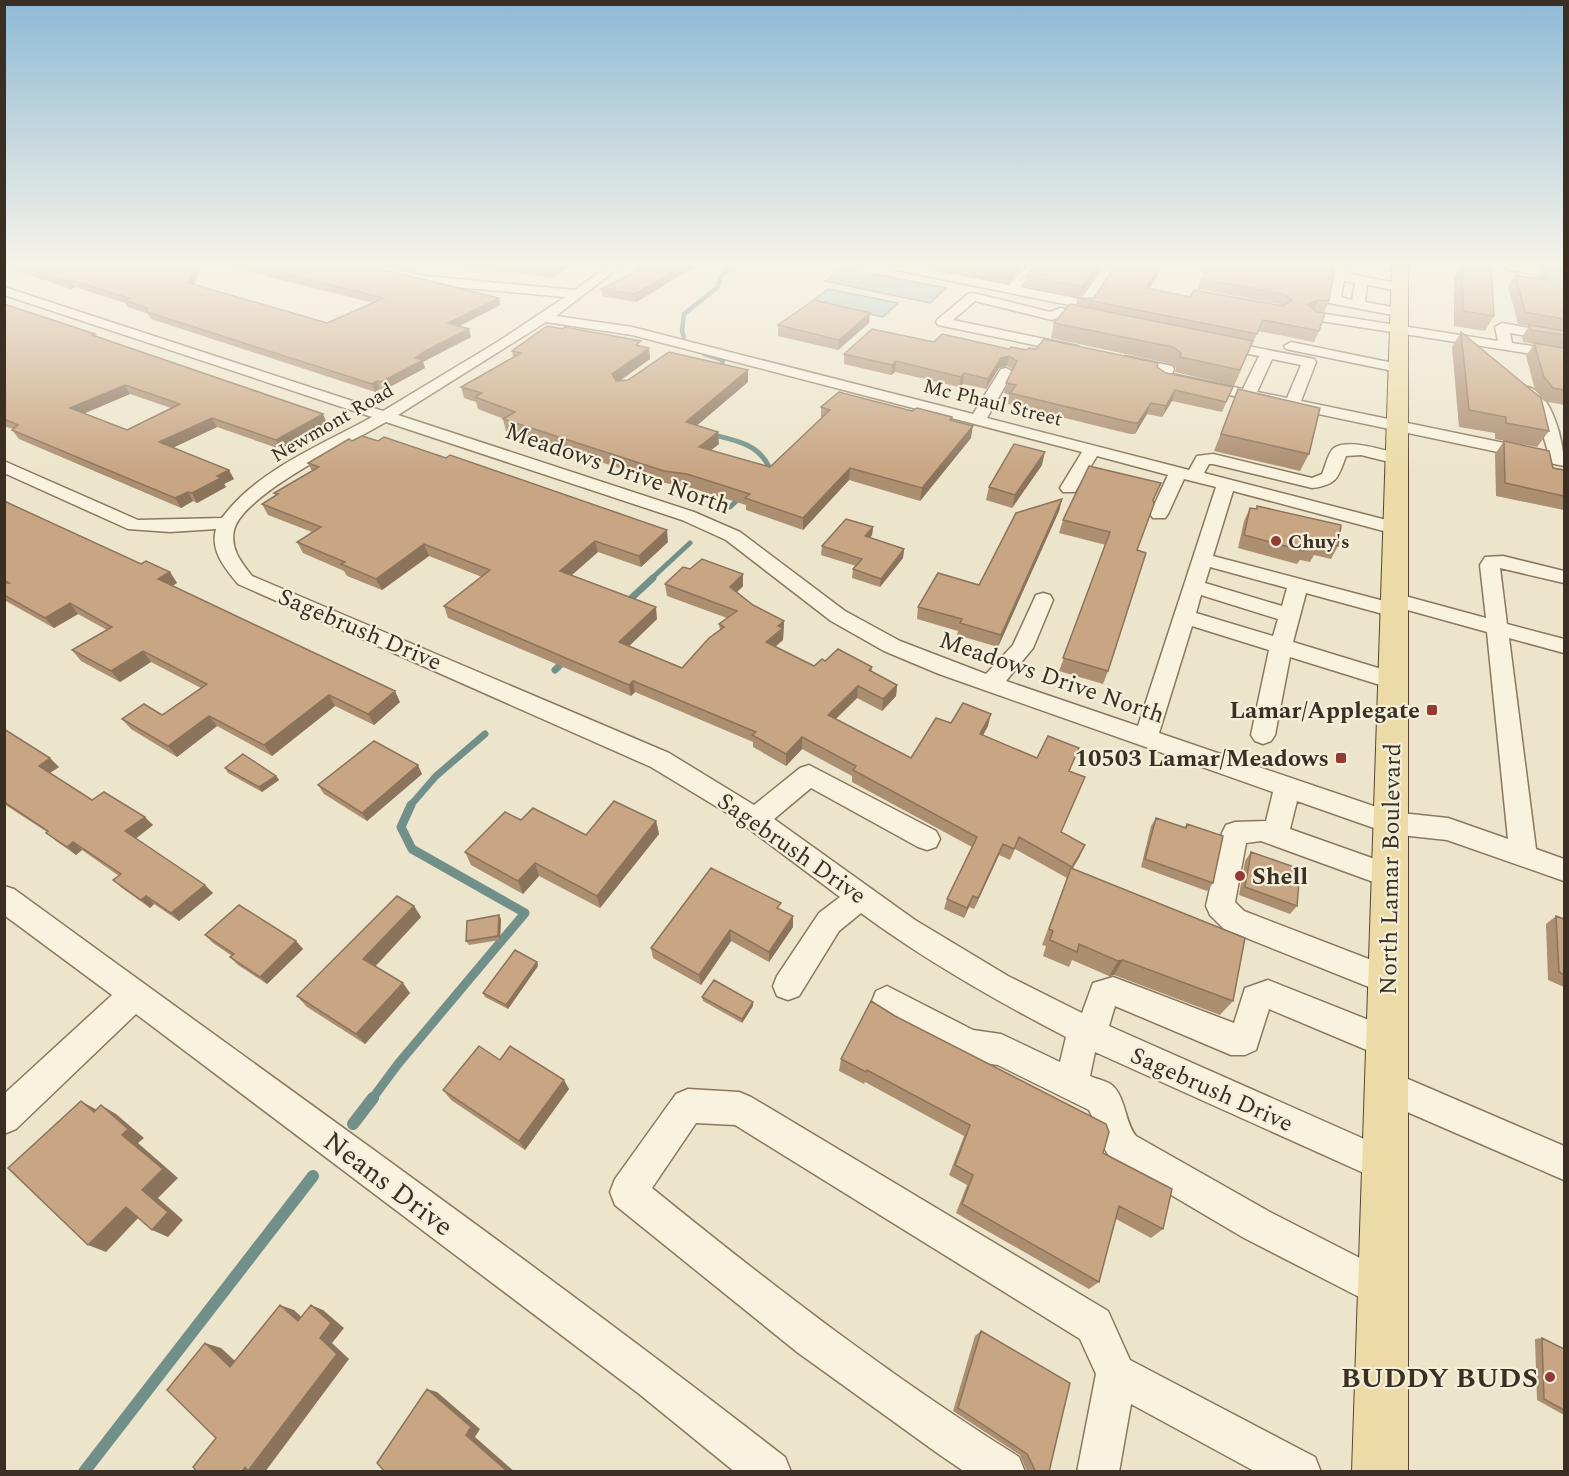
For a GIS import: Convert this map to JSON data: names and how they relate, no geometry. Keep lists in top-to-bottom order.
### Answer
{
  "streets": {
    "main road": ["North Lamar Boulevard"],
    "street": [
      "Mc Phaul Street",
      "Newmont Road",
      "Meadows Drive North",
      "Sagebrush Drive",
      "Neans Drive"
    ]
  },
  "crossings": [
    ["Mc Phaul Street", "North Lamar Boulevard"],
    ["Newmont Road", "Meadows Drive North"],
    ["Newmont Road", "Sagebrush Drive"],
    ["Meadows Drive North", "North Lamar Boulevard"],
    ["Sagebrush Drive", "North Lamar Boulevard"]
  ],
  "places": {
    "other": ["Chuy's", "Shell", "BUDDY BUDS"],
    "transit": ["Lamar/Applegate", "10503 Lamar/Meadows"]
  }
}
